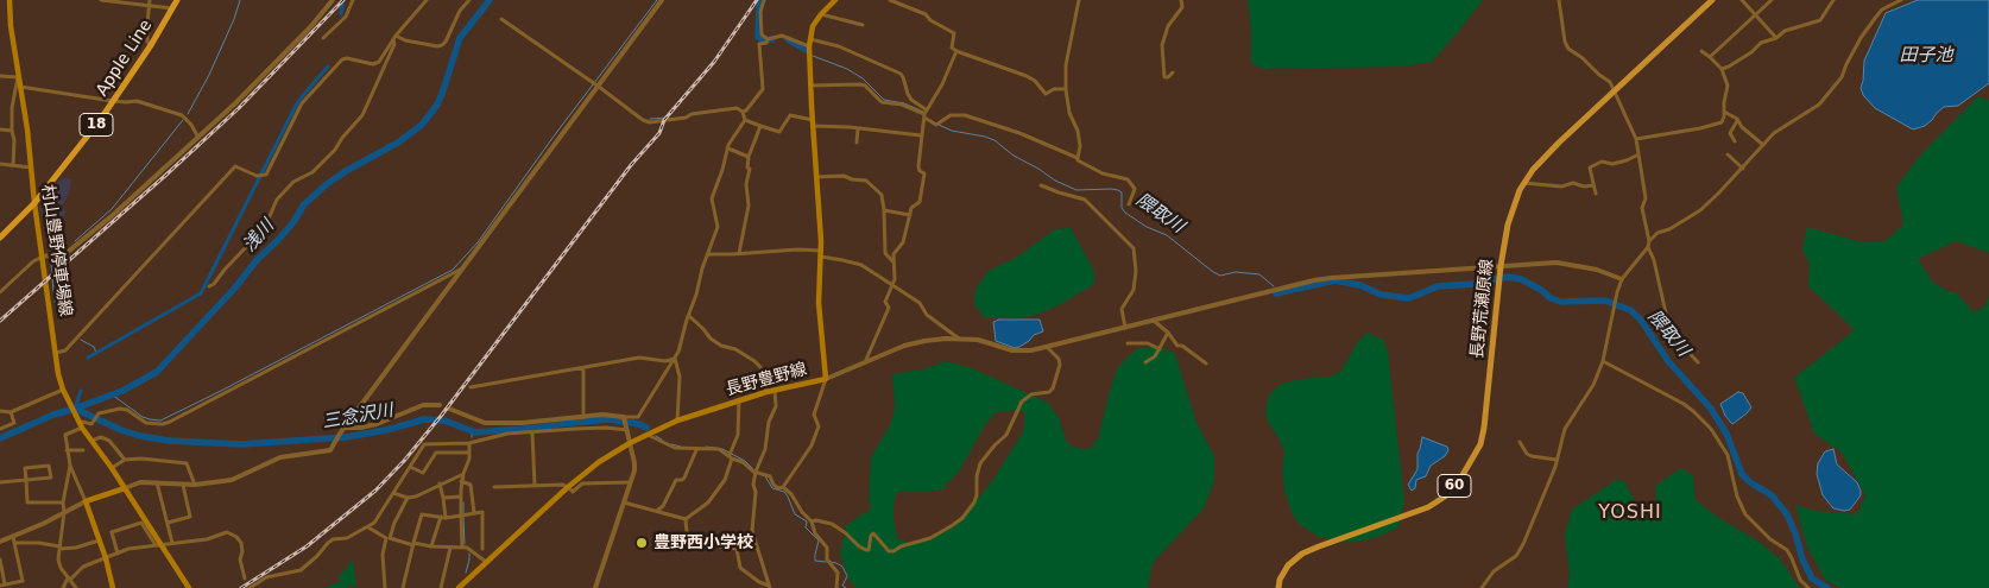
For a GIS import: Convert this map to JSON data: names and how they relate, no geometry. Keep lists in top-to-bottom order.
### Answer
{
  "streets": {
    "highway": ["Apple Line", "18"],
    "main road": [
      "村山豊野停車場線",
      "長野荒瀬原線",
      "長野豊野線",
      "60"
    ]
  },
  "crossings": [
    ["Apple Line", "村山豊野停車場線"]
  ],
  "districts": ["YOSHI"],
  "water": [
    "田子池",
    "隈取川",
    "浅川",
    "三念沢川"
  ],
  "places": ["豊野西小学校"]
}
